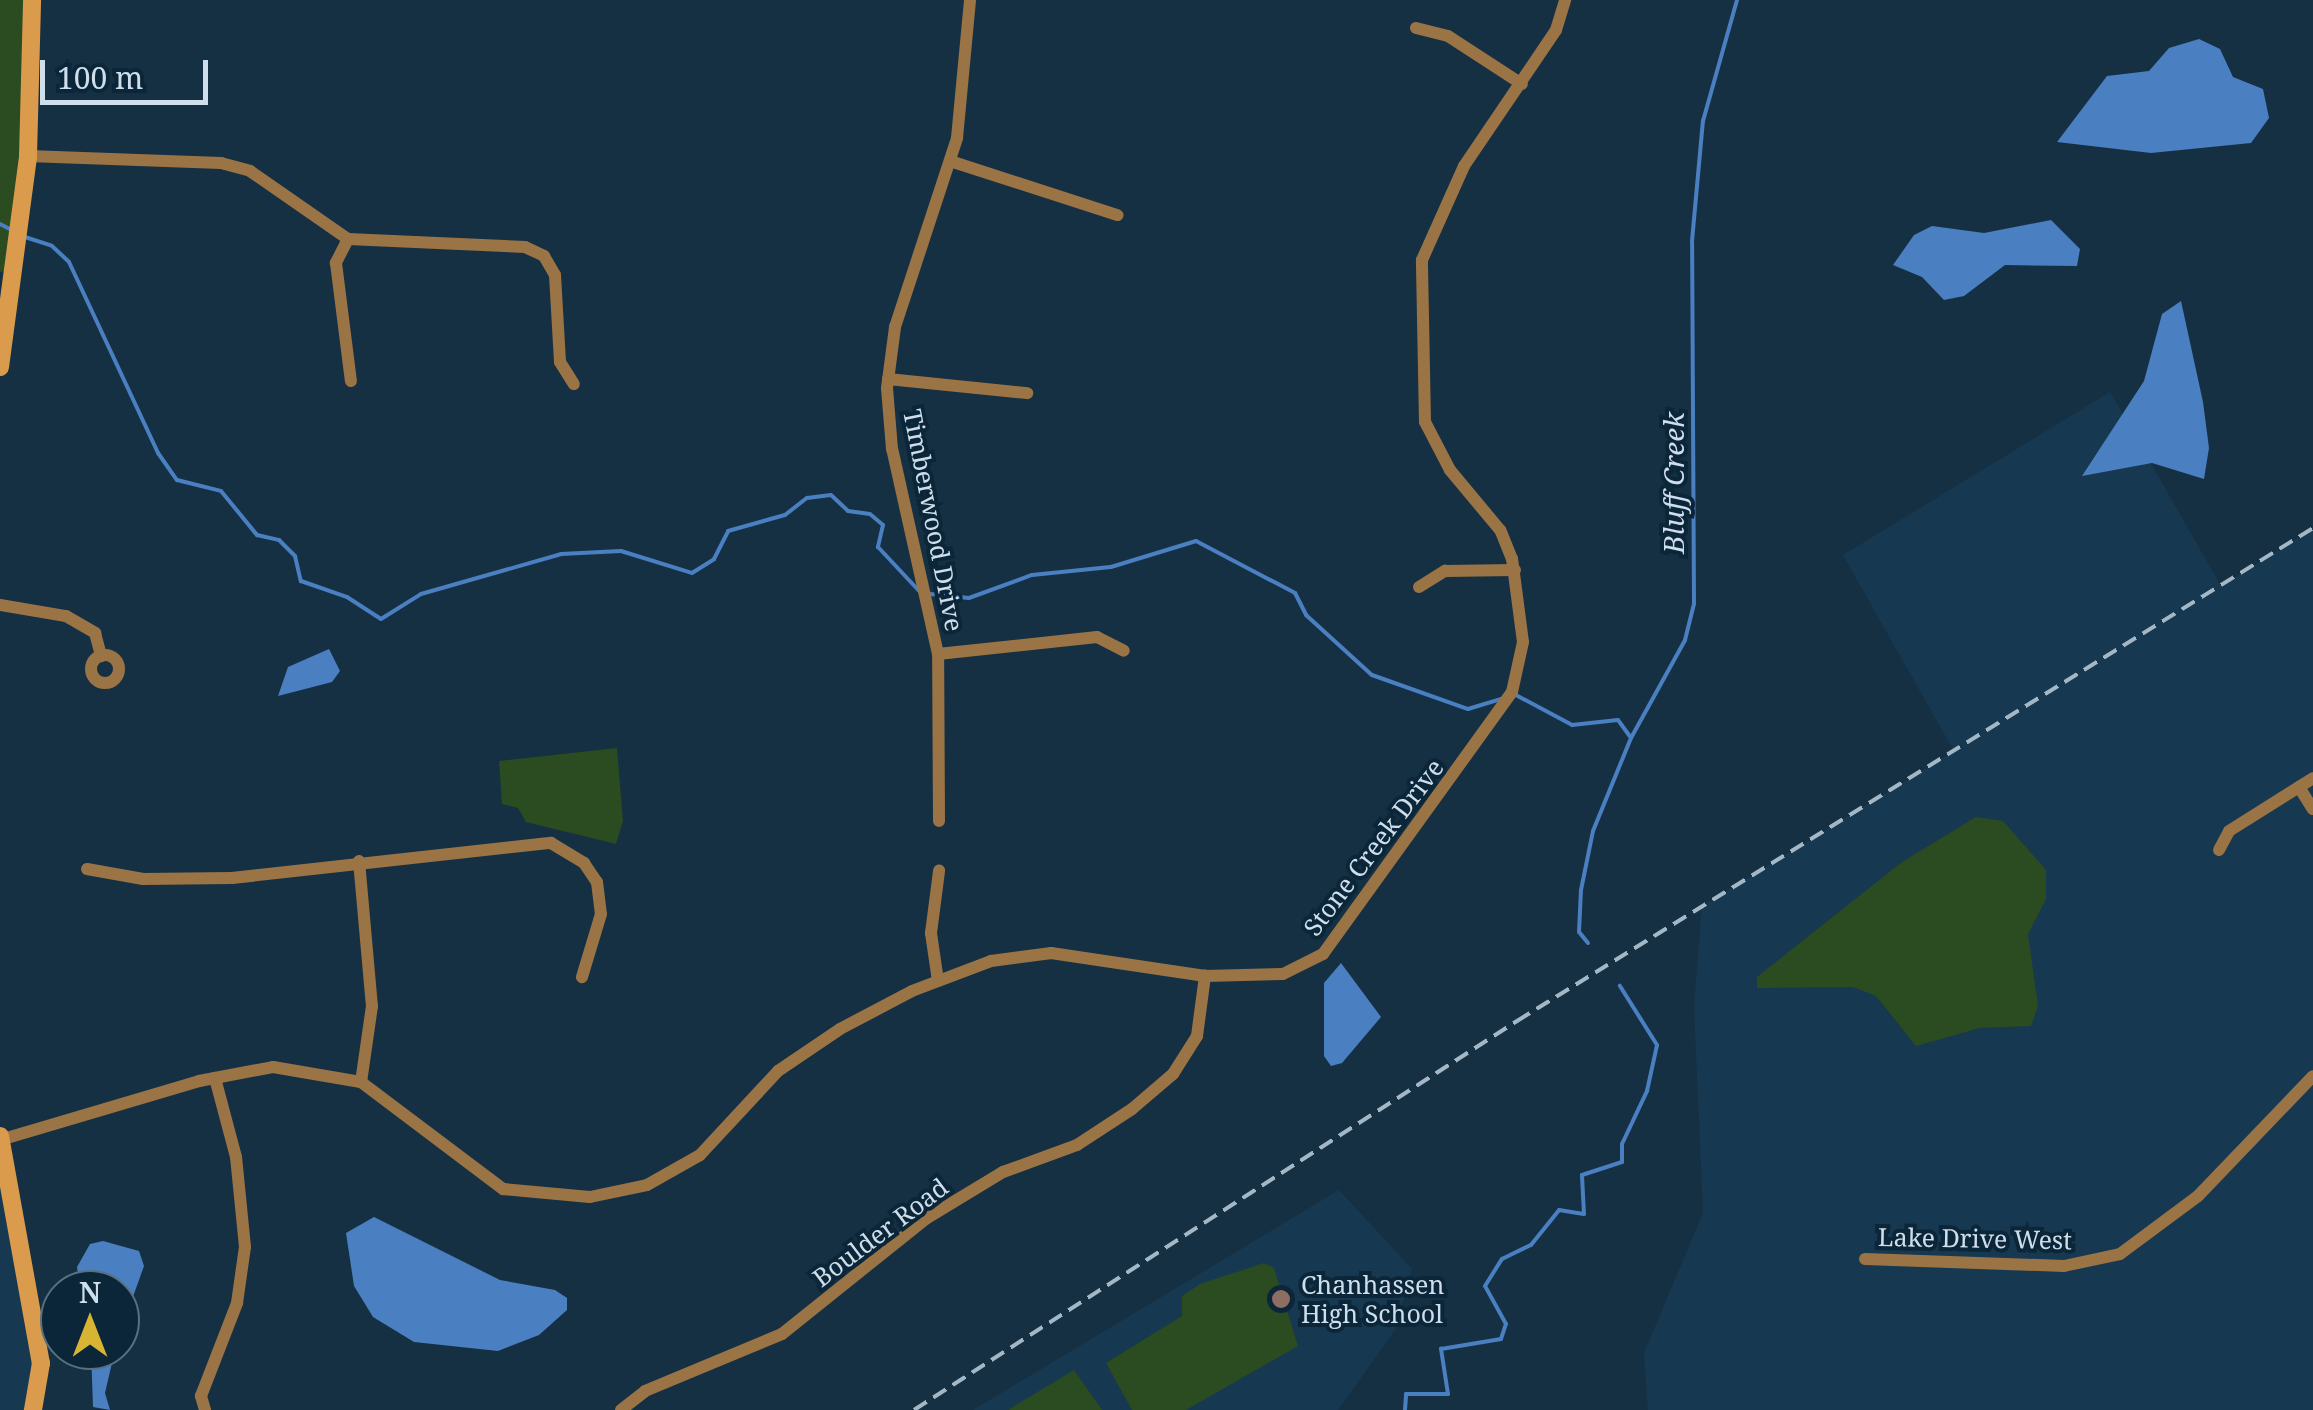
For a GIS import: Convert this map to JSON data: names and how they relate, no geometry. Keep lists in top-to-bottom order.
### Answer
{
  "streets": {
    "street": [
      "Timberwood Drive",
      "Stone Creek Drive",
      "Boulder Road",
      "Lake Drive West"
    ]
  },
  "crossings": [
    ["Stone Creek Drive", "Boulder Road"]
  ],
  "water": ["Bluff Creek"],
  "places": ["Chanhassen High School"],
  "scale_bar": "100 m",
  "north": "top"
}
